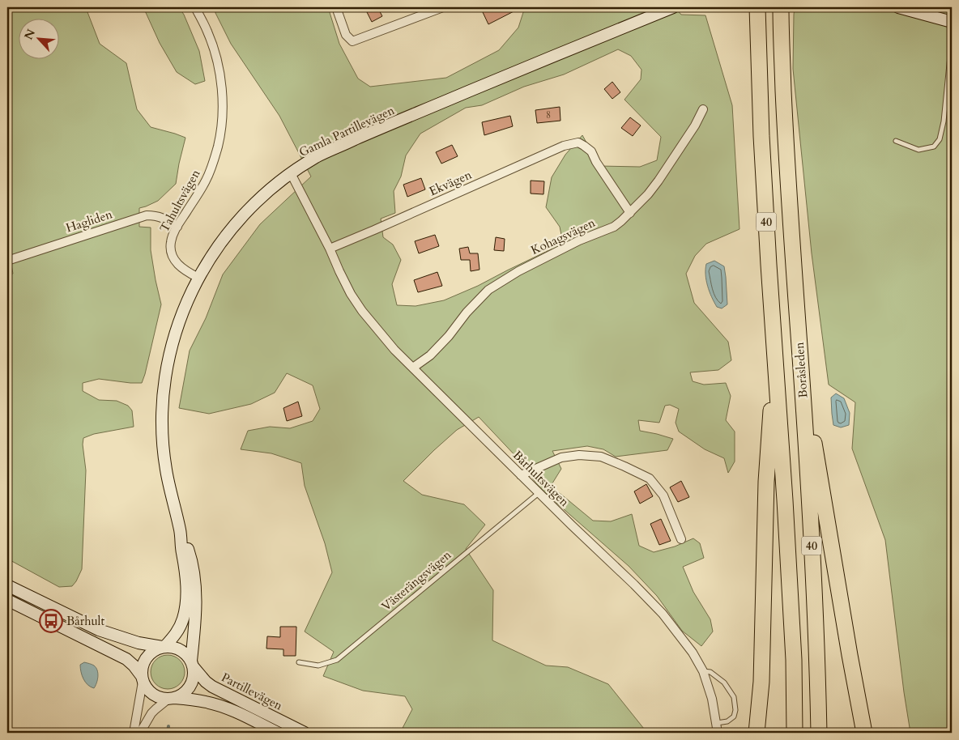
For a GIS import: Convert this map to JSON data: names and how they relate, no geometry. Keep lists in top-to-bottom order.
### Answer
{
  "streets": {
    "highway": ["40", "Boråsleden"],
    "street": [
      "Gamla Partillevägen",
      "Ekvägen",
      "Tahultsvägen",
      "Hagliden",
      "Kohagsvägen",
      "Bårhultsvägen",
      "Partillevägen"
    ],
    "lane": ["Västerängsvägen"]
  },
  "crossings": [
    ["Gamla Partillevägen", "Tahultsvägen"],
    ["Gamla Partillevägen", "Partillevägen"],
    ["Ekvägen", "Kohagsvägen"],
    ["Ekvägen", "Bårhultsvägen"],
    ["Tahultsvägen", "Hagliden"],
    ["Kohagsvägen", "Bårhultsvägen"],
    ["Bårhultsvägen", "Västerängsvägen"]
  ],
  "places": {
    "bus stop": ["Bårhult"]
  },
  "house_numbers": ["8"],
  "north": "top left"
}
